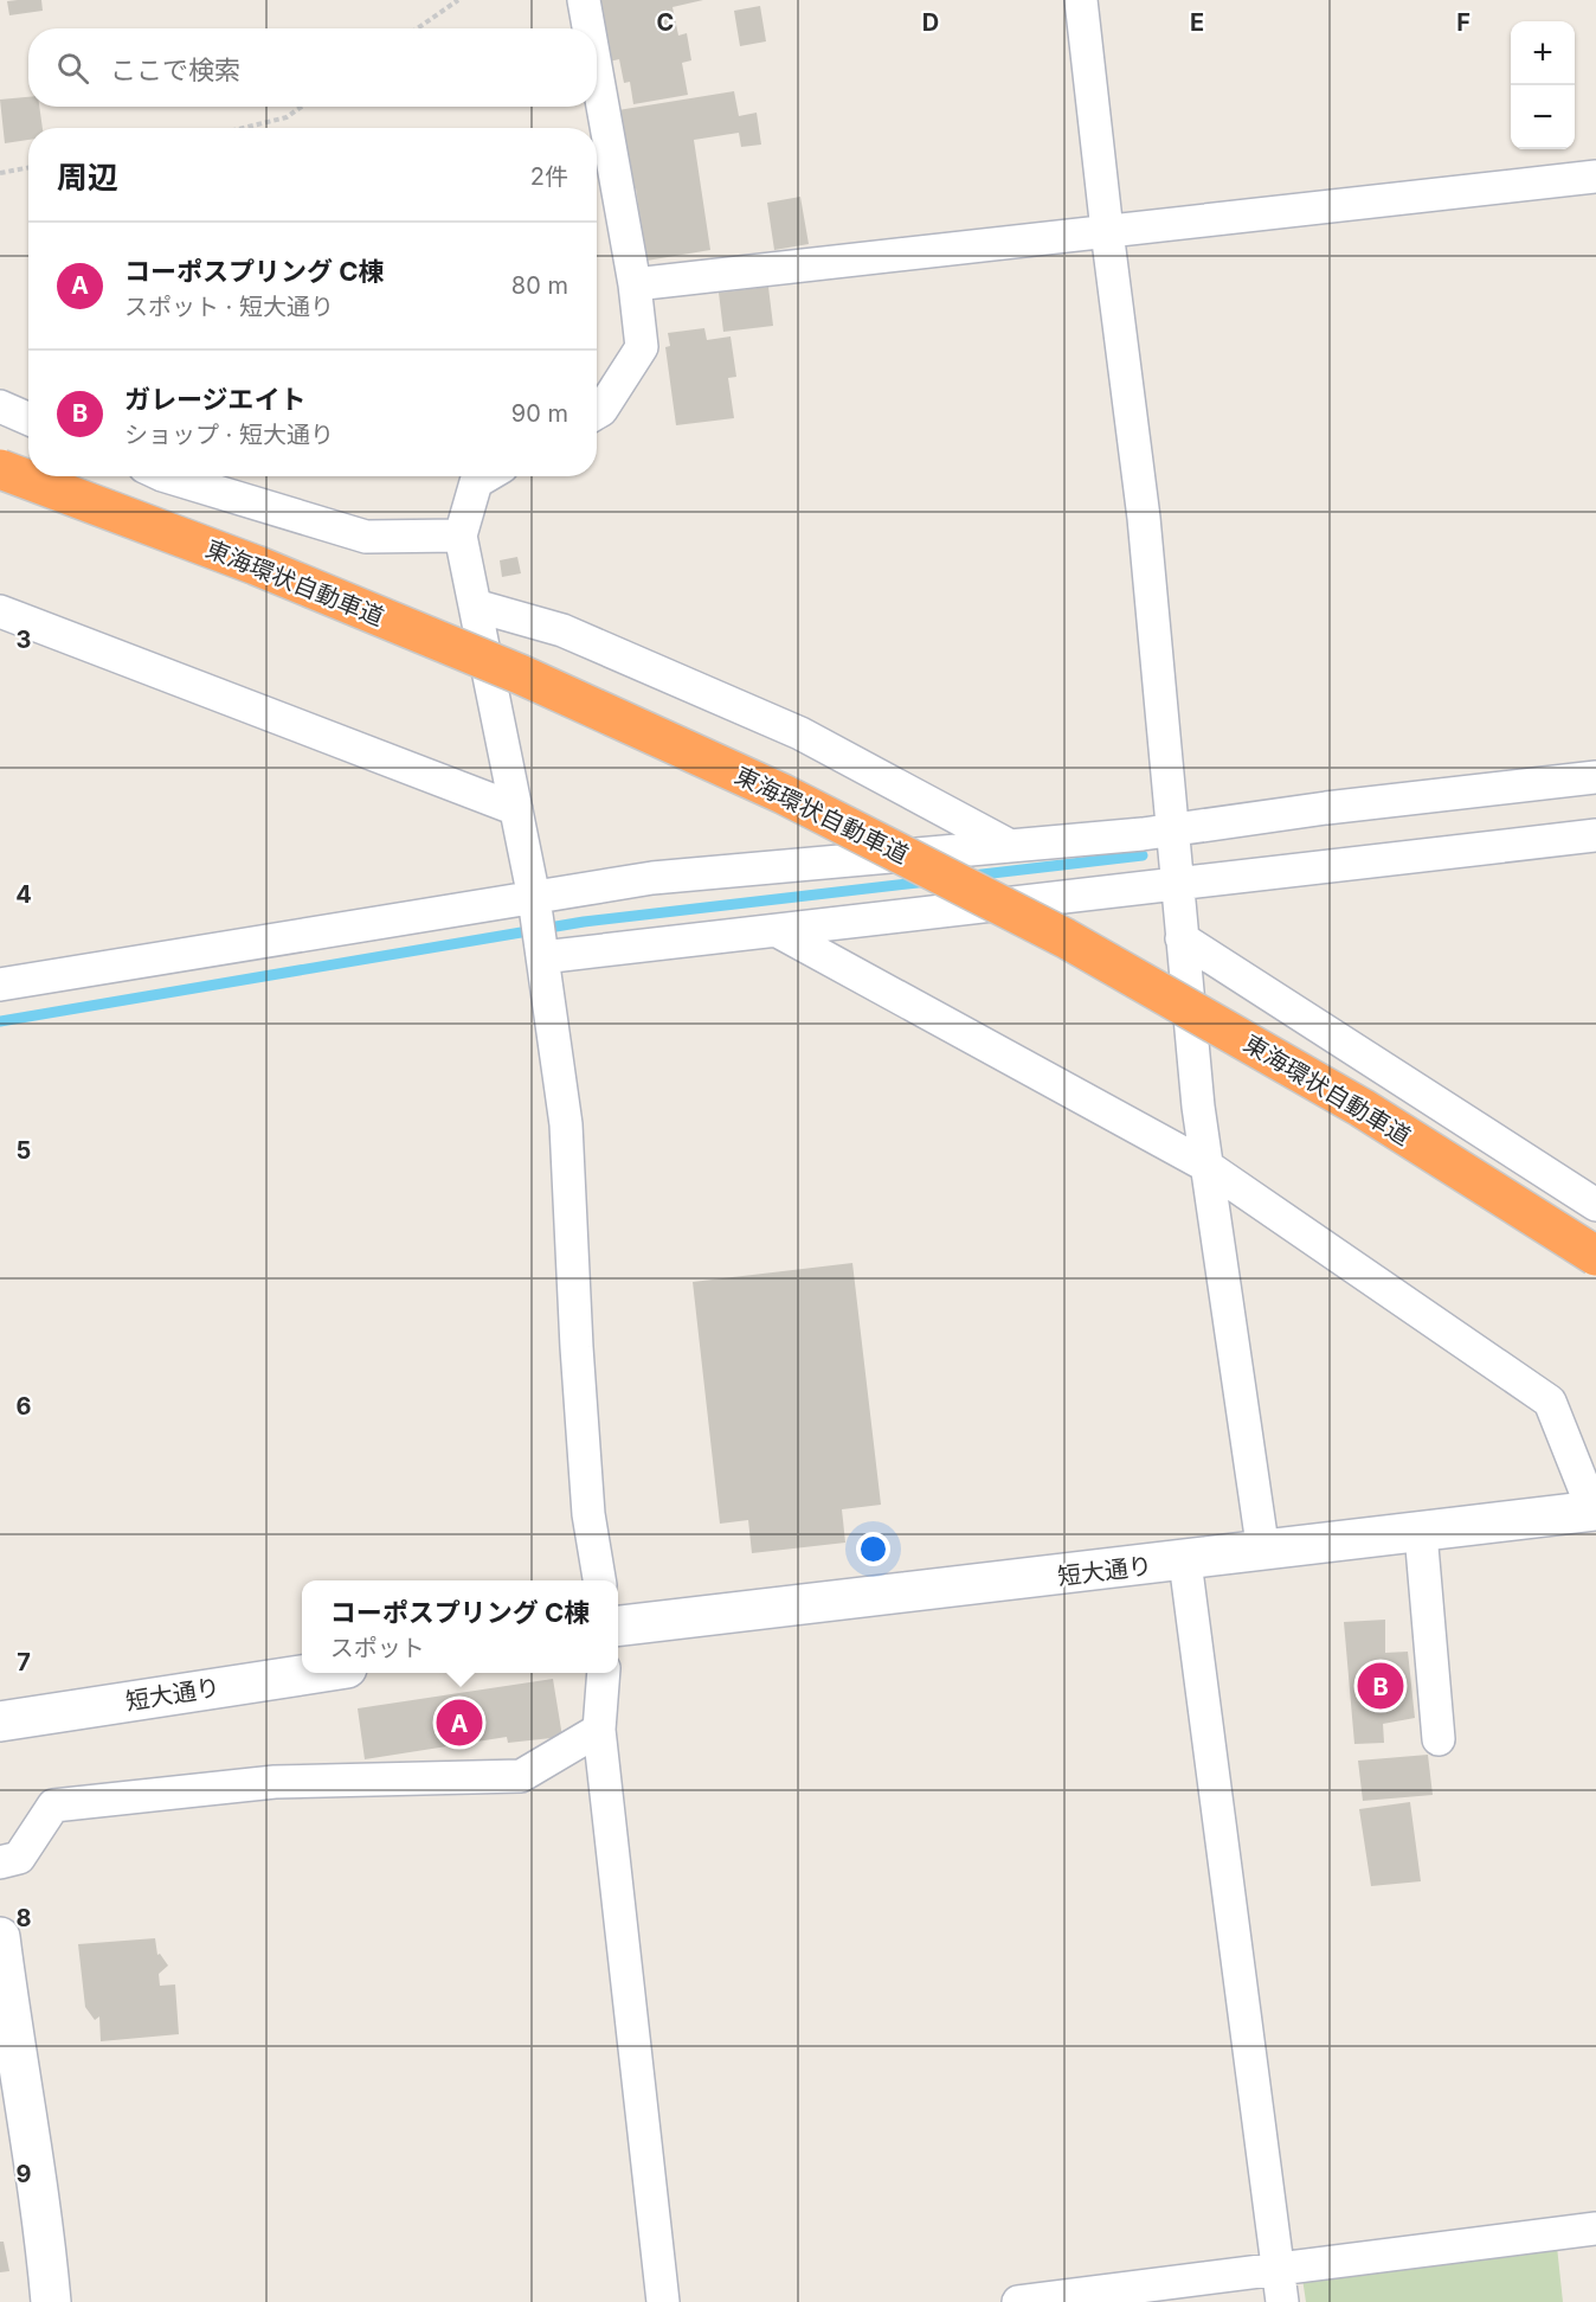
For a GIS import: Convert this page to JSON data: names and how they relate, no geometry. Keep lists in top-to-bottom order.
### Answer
{
  "streets": {
    "highway": ["東海環状自動車道"],
    "street": ["短大通り"]
  },
  "page": {
    "map_buttons": ["+", "−"],
    "search": "ここで検索",
    "heading": ["周辺", "2件"],
    "list": [
      {
        "mark": "A",
        "name": "コーポスプリング C棟",
        "note": "スポット · 短大通り",
        "value": "80 m"
      },
      {
        "mark": "B",
        "name": "ガレージエイト",
        "note": "ショップ · 短大通り",
        "value": "90 m"
      }
    ],
    "popup": ["コーポスプリング C棟", "スポット"],
    "pins": ["B", "A"]
  },
  "grid": {
    "columns": [
      "C",
      "D",
      "E",
      "F"
    ],
    "rows": [
      "3",
      "4",
      "5",
      "6",
      "7",
      "8",
      "9"
    ]
  }
}
